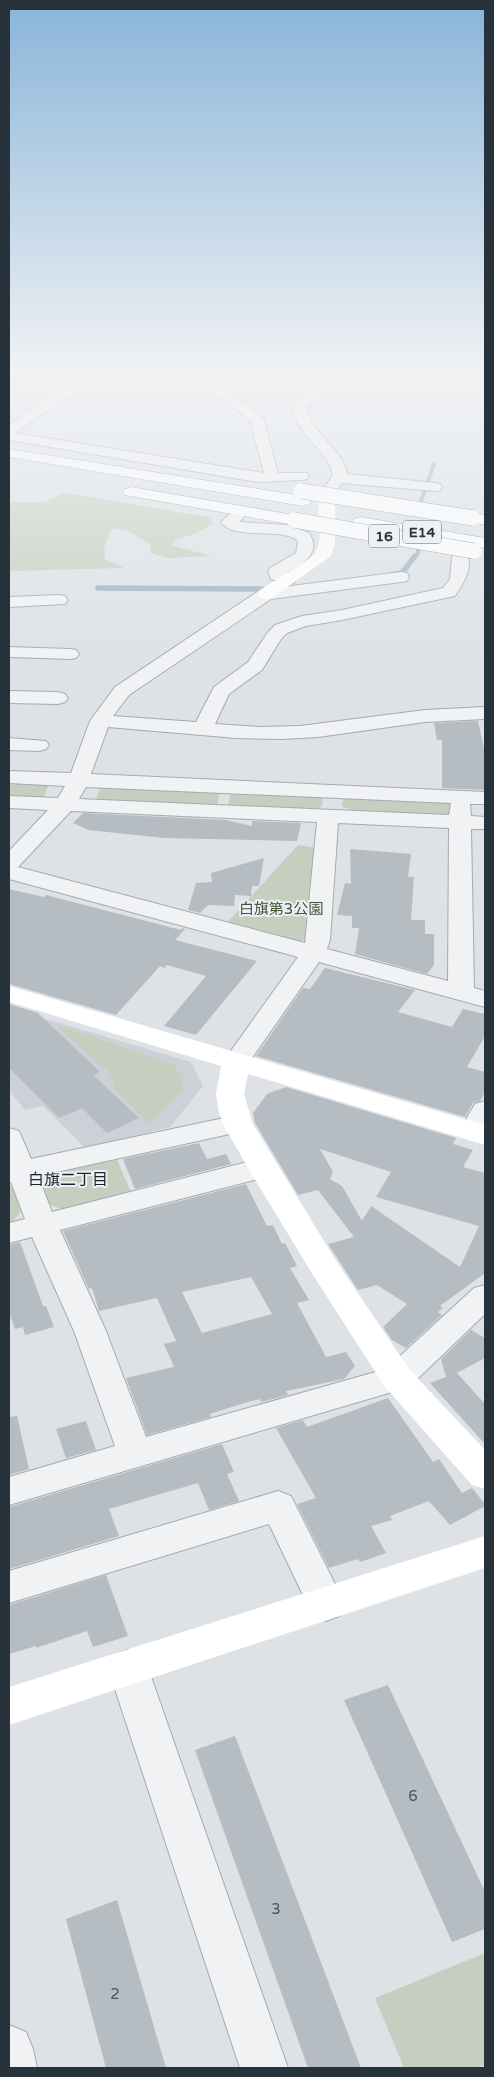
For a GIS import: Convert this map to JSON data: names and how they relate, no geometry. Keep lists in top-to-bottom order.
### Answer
{
  "streets": {
    "main road": ["E14", "16"]
  },
  "crossings": [
    ["E14", "16"]
  ],
  "districts": ["白旗二丁目"],
  "parks": ["白旗第3公園"],
  "house_numbers": ["6", "3", "2"]
}
